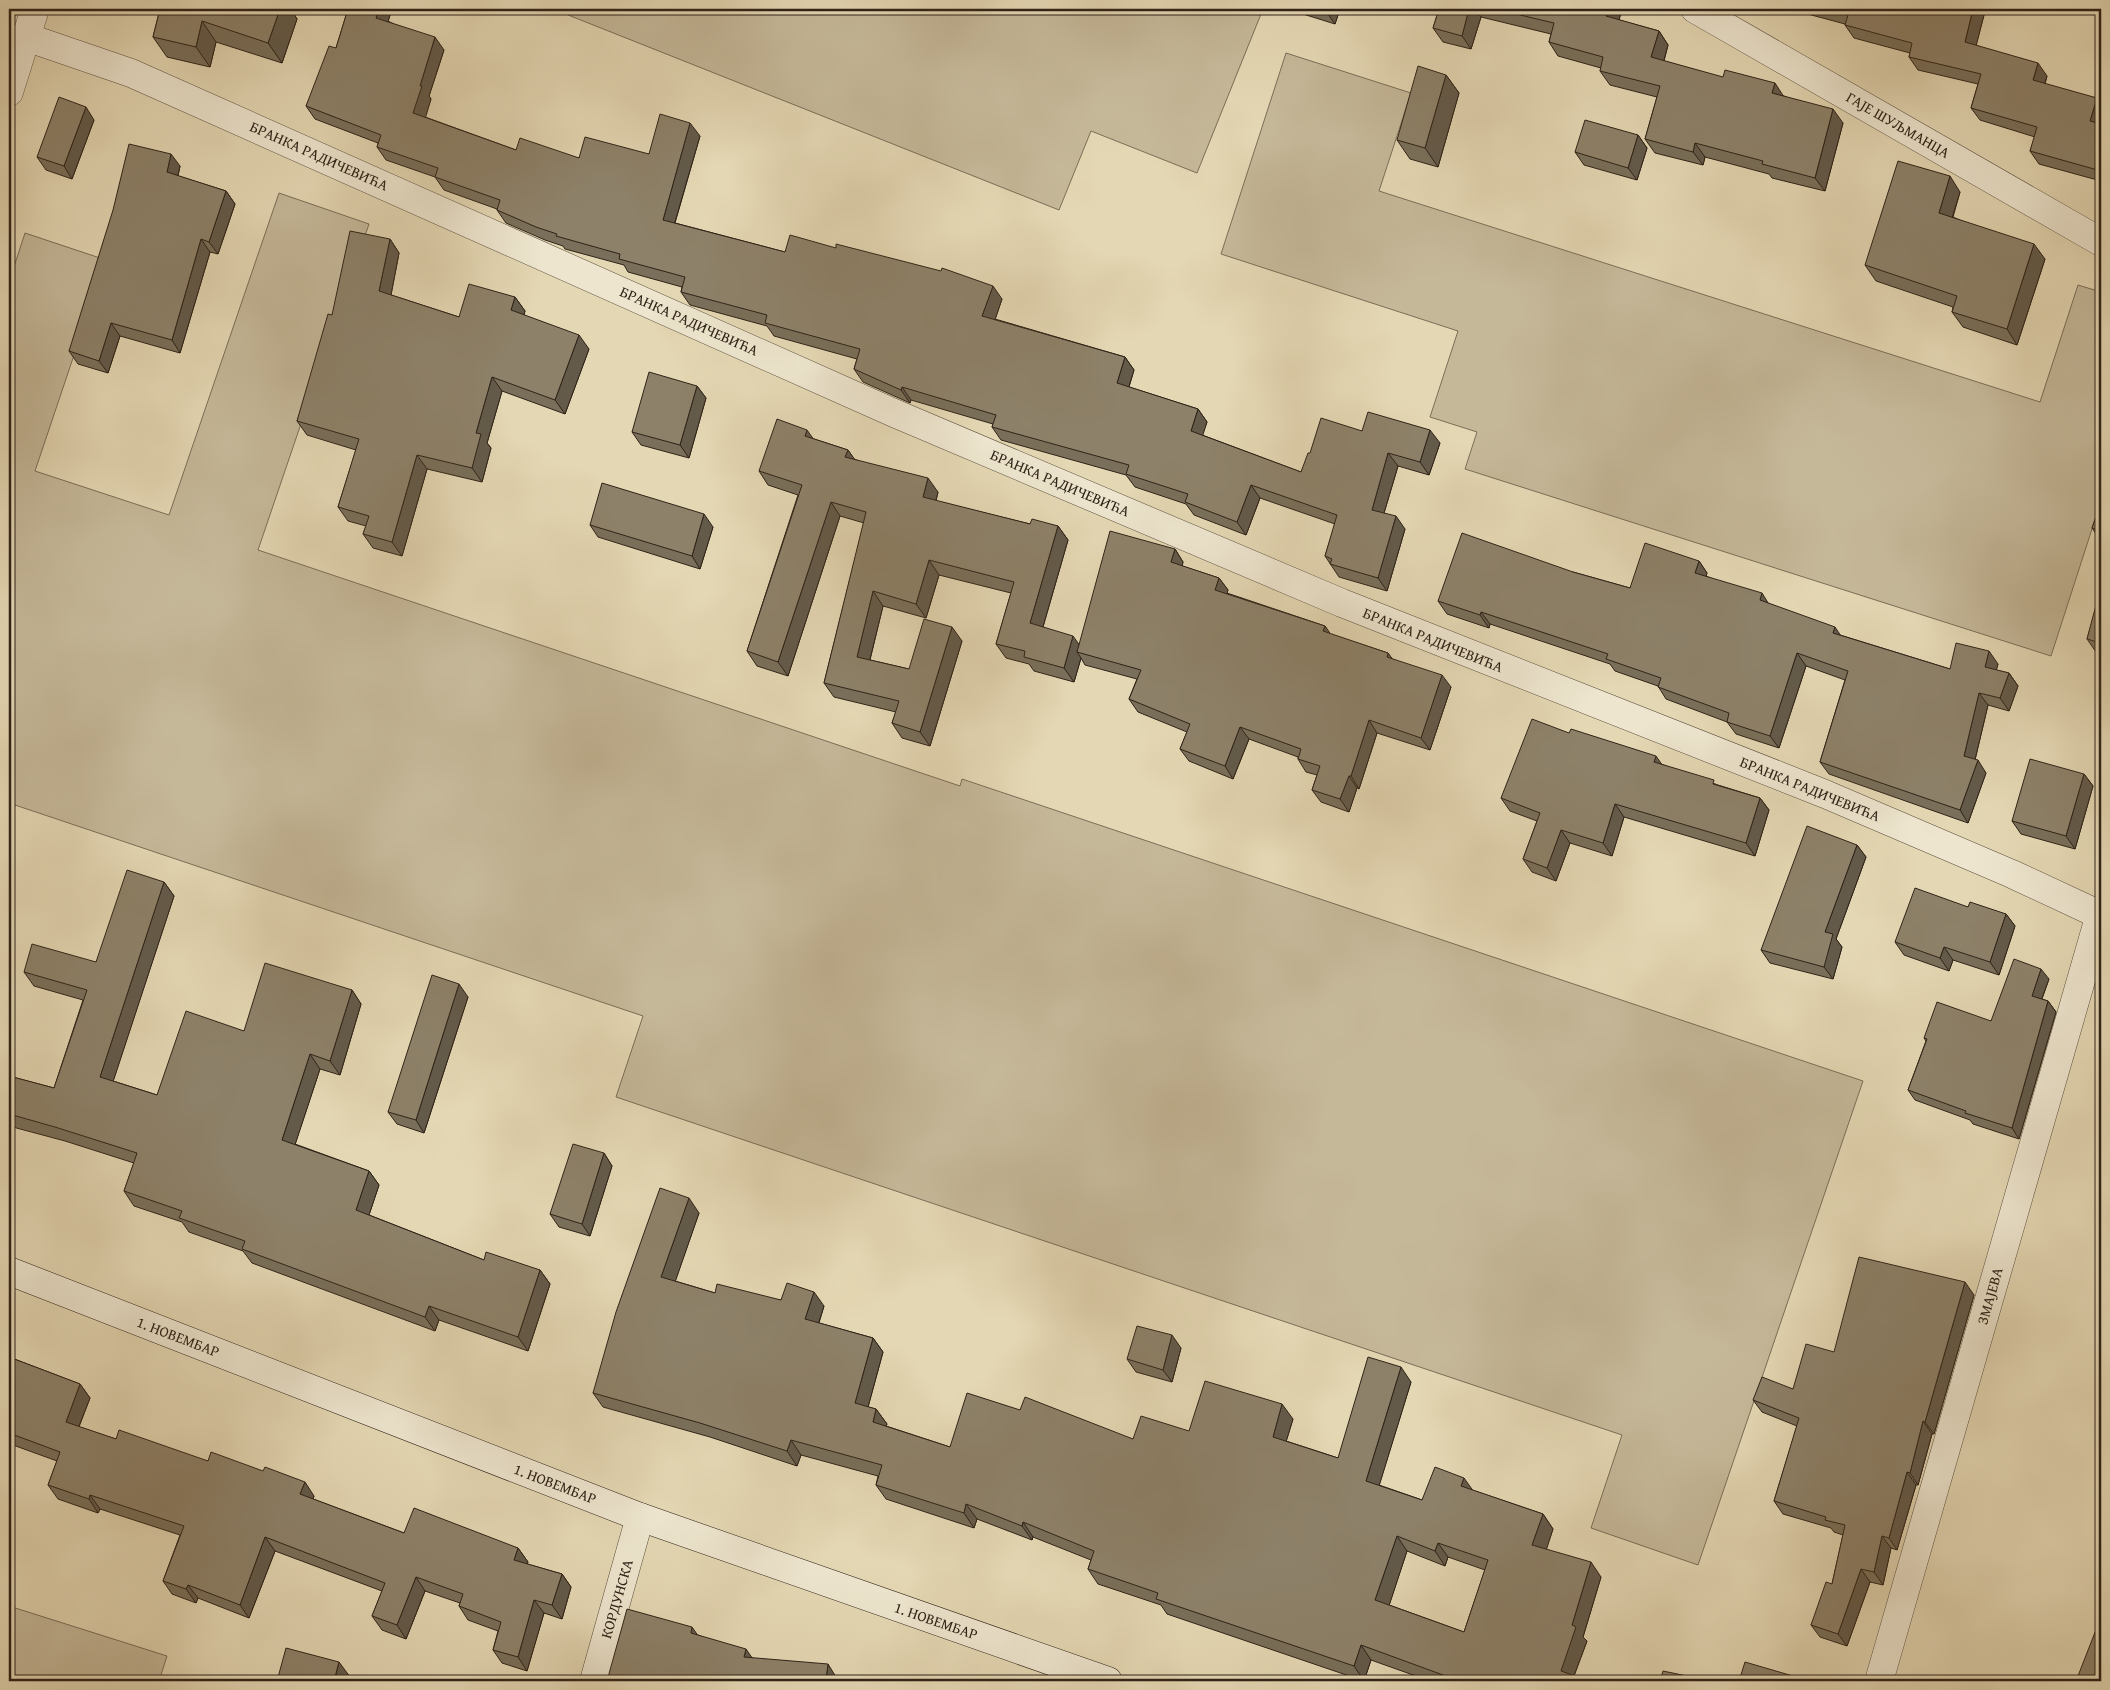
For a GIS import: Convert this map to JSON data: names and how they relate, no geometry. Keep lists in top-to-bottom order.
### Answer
{
  "streets": {
    "street": [
      "ГАЈЕ ШУЉМАНЦА",
      "БРАНКА РАДИЧЕВИЋА",
      "ЗМАЈЕВА",
      "1. НОВЕМБАР",
      "КОРДУНСКА"
    ]
  },
  "crossings": [
    ["БРАНКА РАДИЧЕВИЋА", "ЗМАЈЕВА"],
    ["1. НОВЕМБАР", "КОРДУНСКА"]
  ]
}
